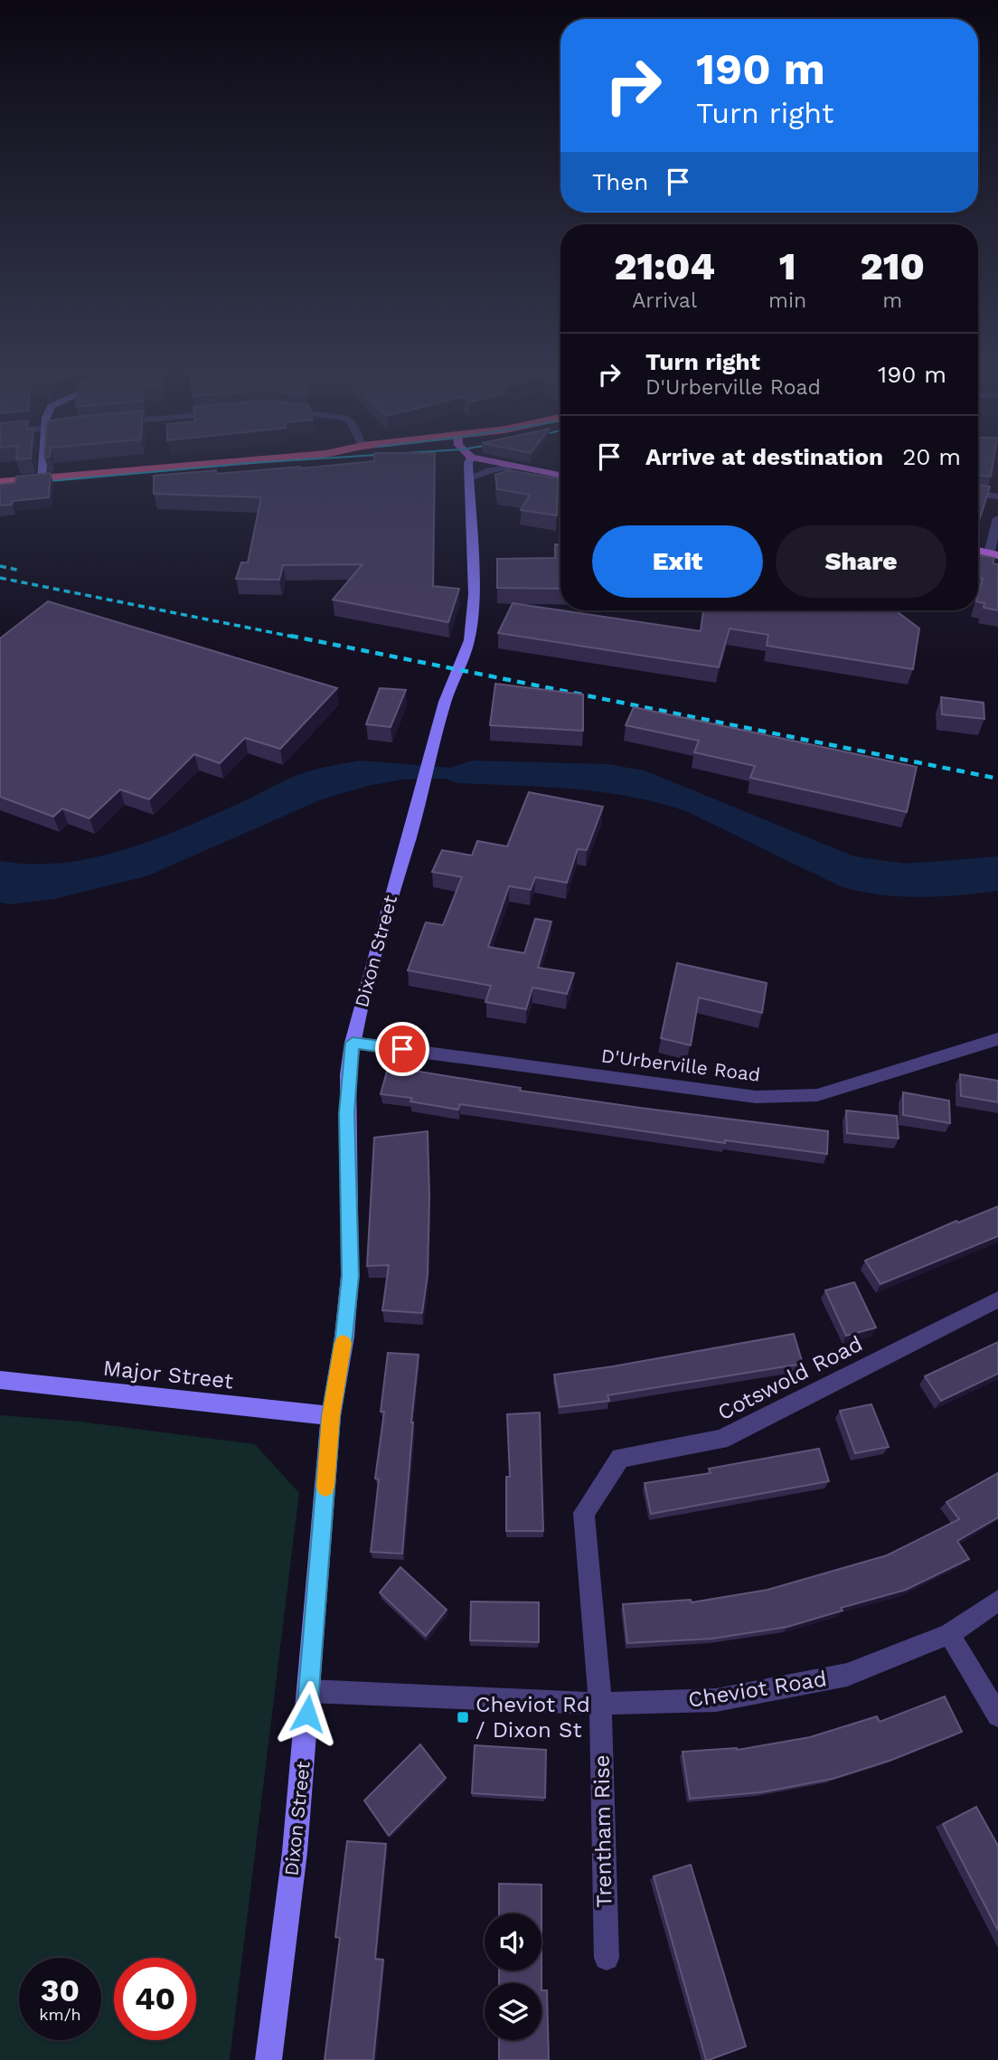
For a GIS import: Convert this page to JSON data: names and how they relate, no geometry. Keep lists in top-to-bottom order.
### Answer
{
  "streets": {
    "street": [
      "Dixon Street",
      "D'Urberville Road",
      "Major Street",
      "Cotswold Road",
      "Cheviot Road",
      "Trentham Rise"
    ]
  },
  "crossings": [
    ["Dixon Street", "D'Urberville Road"],
    ["Dixon Street", "Major Street"],
    ["Dixon Street", "Cheviot Road"],
    ["Cotswold Road", "Cheviot Road"],
    ["Cotswold Road", "Trentham Rise"],
    ["Cheviot Road", "Trentham Rise"]
  ],
  "places": {
    "transit": ["Cheviot Rd / Dixon St"]
  },
  "page": {
    "turn": ["190 m", "Turn right"],
    "then": "Then",
    "eta": [
      "21:04",
      "Arrival",
      "1",
      "min",
      "210",
      "m"
    ],
    "list": [
      {
        "name": "Turn right",
        "note": "D'Urberville Road",
        "value": "190 m"
      },
      {
        "name": "Arrive at destination",
        "value": "20 m"
      }
    ],
    "buttons": ["Exit", "Share"],
    "speed": "30 km/h",
    "limit": "40"
  }
}
